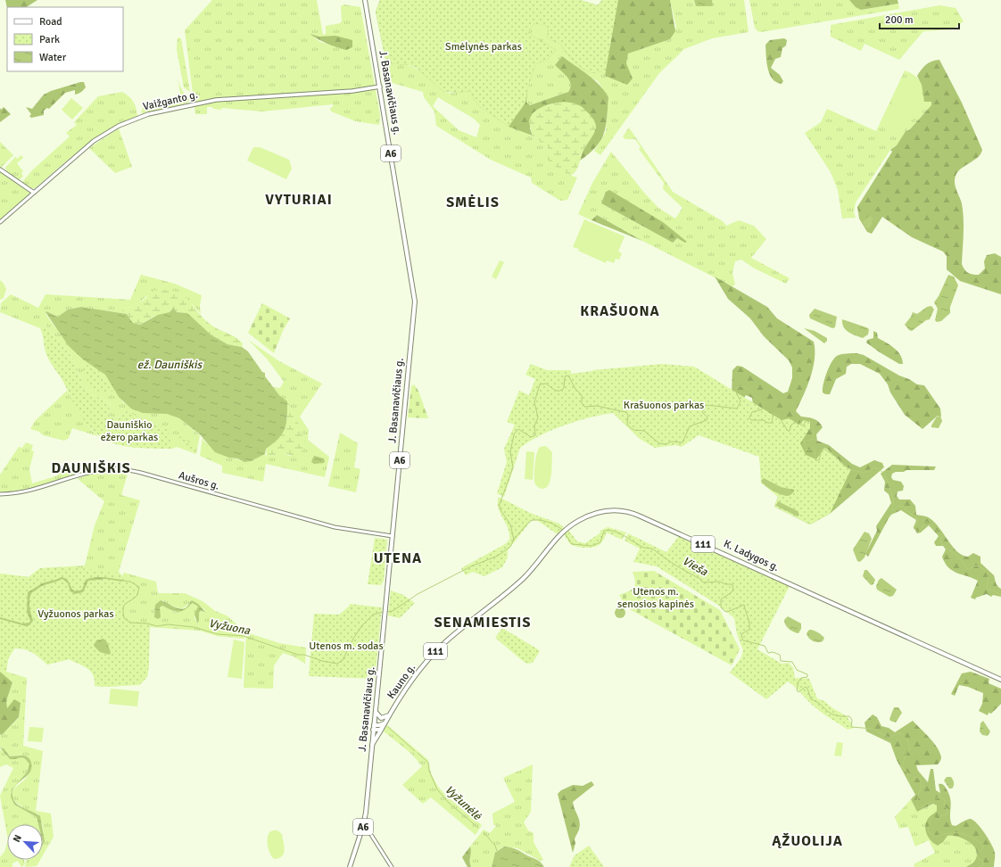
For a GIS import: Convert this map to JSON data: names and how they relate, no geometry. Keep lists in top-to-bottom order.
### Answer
{
  "streets": {
    "main road": [
      "J. Basanavičiaus g.",
      "Vaižganto g.",
      "A6",
      "111",
      "K. Ladygos g.",
      "Kauno g."
    ],
    "street": ["Aušros g."]
  },
  "crossings": [
    ["J. Basanavičiaus g.", "Vaižganto g."],
    ["J. Basanavičiaus g.", "Aušros g."],
    ["J. Basanavičiaus g.", "Kauno g."],
    ["K. Ladygos g.", "Kauno g."]
  ],
  "districts": [
    "VYTURIAI",
    "SMĖLIS",
    "KRAŠUONA",
    "DAUNIŠKIS",
    "UTENA",
    "SENAMIESTIS",
    "ĄŽUOLIJA"
  ],
  "water": [
    "ež. Dauniškis",
    "Vieša",
    "Vyžuona",
    "Vyžunėlė"
  ],
  "parks": [
    "Smėlynės parkas",
    "Krašuonos parkas",
    "Dauniškio ežero parkas",
    "Utenos m. senosios kapinės",
    "Vyžuonos parkas",
    "Utenos m. sodas"
  ],
  "legend": ["Road", "Park", "Water"],
  "scale_bar": "200 m",
  "north": "top left"
}
